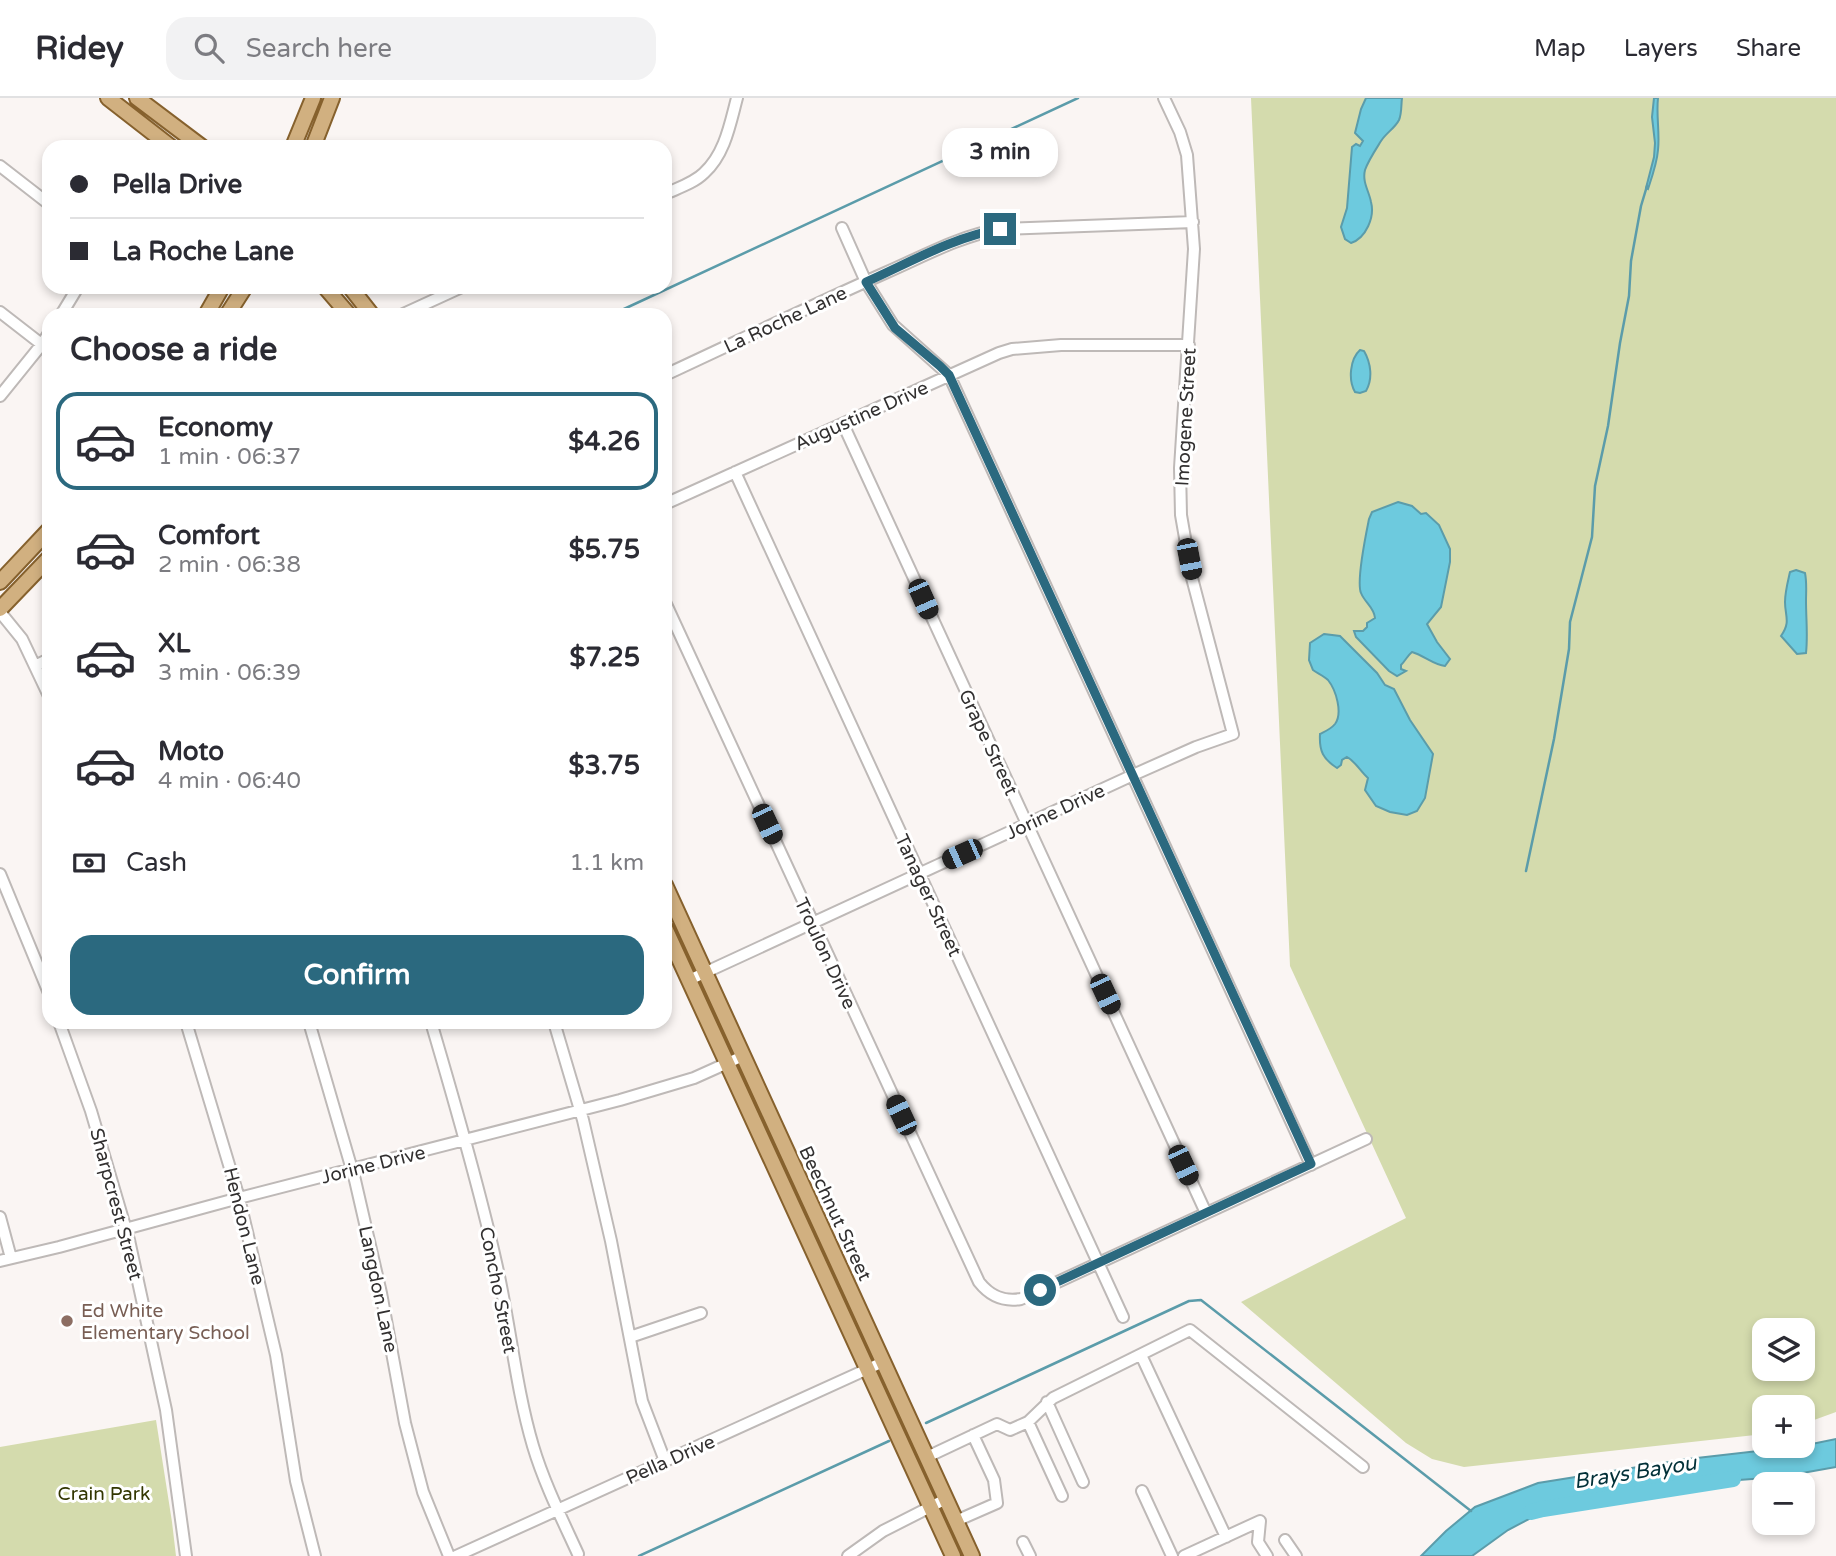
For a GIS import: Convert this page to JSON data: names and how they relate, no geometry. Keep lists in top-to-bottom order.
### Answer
{
  "streets": {
    "main road": ["Beechnut Street"],
    "street": [
      "La Roche Lane",
      "Augustine Drive",
      "Imogene Street",
      "Grape Street",
      "Jorine Drive",
      "Tanager Street",
      "Troulon Drive",
      "Sharpcrest Street",
      "Hendon Lane",
      "Langdon Lane",
      "Concho Street",
      "Pella Drive"
    ]
  },
  "crossings": [
    ["La Roche Lane", "Imogene Street"],
    ["Augustine Drive", "Imogene Street"],
    ["Augustine Drive", "Grape Street"],
    ["Augustine Drive", "Tanager Street"],
    ["Imogene Street", "Jorine Drive"],
    ["Grape Street", "Jorine Drive"],
    ["Jorine Drive", "Tanager Street"],
    ["Jorine Drive", "Troulon Drive"],
    ["Jorine Drive", "Sharpcrest Street"],
    ["Jorine Drive", "Beechnut Street"],
    ["Jorine Drive", "Hendon Lane"],
    ["Jorine Drive", "Langdon Lane"],
    ["Jorine Drive", "Concho Street"],
    ["Tanager Street", "Troulon Drive"],
    ["Beechnut Street", "Pella Drive"],
    ["Concho Street", "Pella Drive"]
  ],
  "water": ["Brays Bayou"],
  "parks": ["Crain Park"],
  "places": ["Ed White Elementary School"],
  "page": {
    "header": "Ridey",
    "search": "Search here",
    "nav": ["Map", "Layers", "Share"],
    "bubble": "3 min",
    "banner": ["Pella Drive", "La Roche Lane"],
    "heading": "Choose a ride",
    "list": [
      {
        "name": "Economy",
        "note": "1 min · 06:37",
        "value": "$4.26"
      },
      {
        "name": "Comfort",
        "note": "2 min · 06:38",
        "value": "$5.75"
      },
      {
        "name": "XL",
        "note": "3 min · 06:39",
        "value": "$7.25"
      },
      {
        "name": "Moto",
        "note": "4 min · 06:40",
        "value": "$3.75"
      }
    ],
    "pay": ["Cash", "1.1 km"],
    "buttons": "Confirm",
    "map_buttons": ["+", "−"]
  }
}
